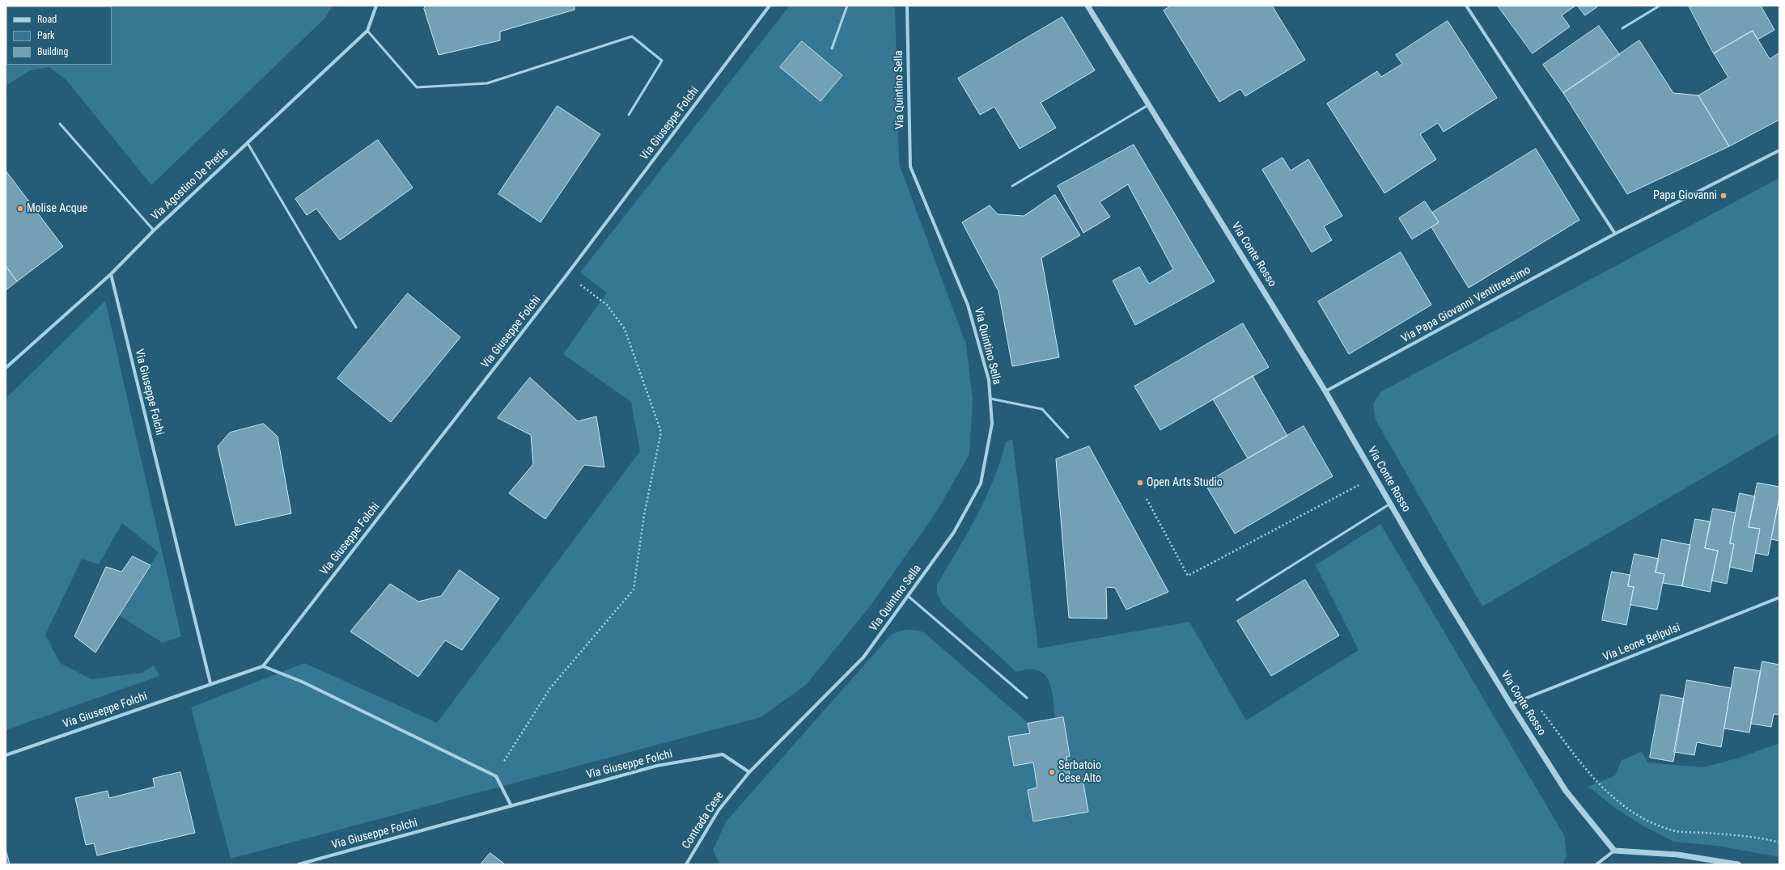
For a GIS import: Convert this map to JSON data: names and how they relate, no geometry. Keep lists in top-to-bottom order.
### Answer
{
  "streets": {
    "street": [
      "Via Quintino Sella",
      "Via Giuseppe Folchi",
      "Via Agostino De Pretis",
      "Via Conte Rosso",
      "Via Papa Giovanni Ventitreesimo",
      "Via Leone Belpulsi",
      "Contrada Cese"
    ]
  },
  "crossings": [
    ["Via Quintino Sella", "Via Giuseppe Folchi"],
    ["Via Quintino Sella", "Contrada Cese"],
    ["Via Giuseppe Folchi", "Via Agostino De Pretis"],
    ["Via Giuseppe Folchi", "Contrada Cese"],
    ["Via Conte Rosso", "Via Papa Giovanni Ventitreesimo"],
    ["Via Conte Rosso", "Via Leone Belpulsi"]
  ],
  "places": [
    "Papa Giovanni",
    "Molise Acque",
    "Open Arts Studio",
    "Serbatoio Cese Alto"
  ],
  "legend": ["Road", "Park", "Building"]
}
